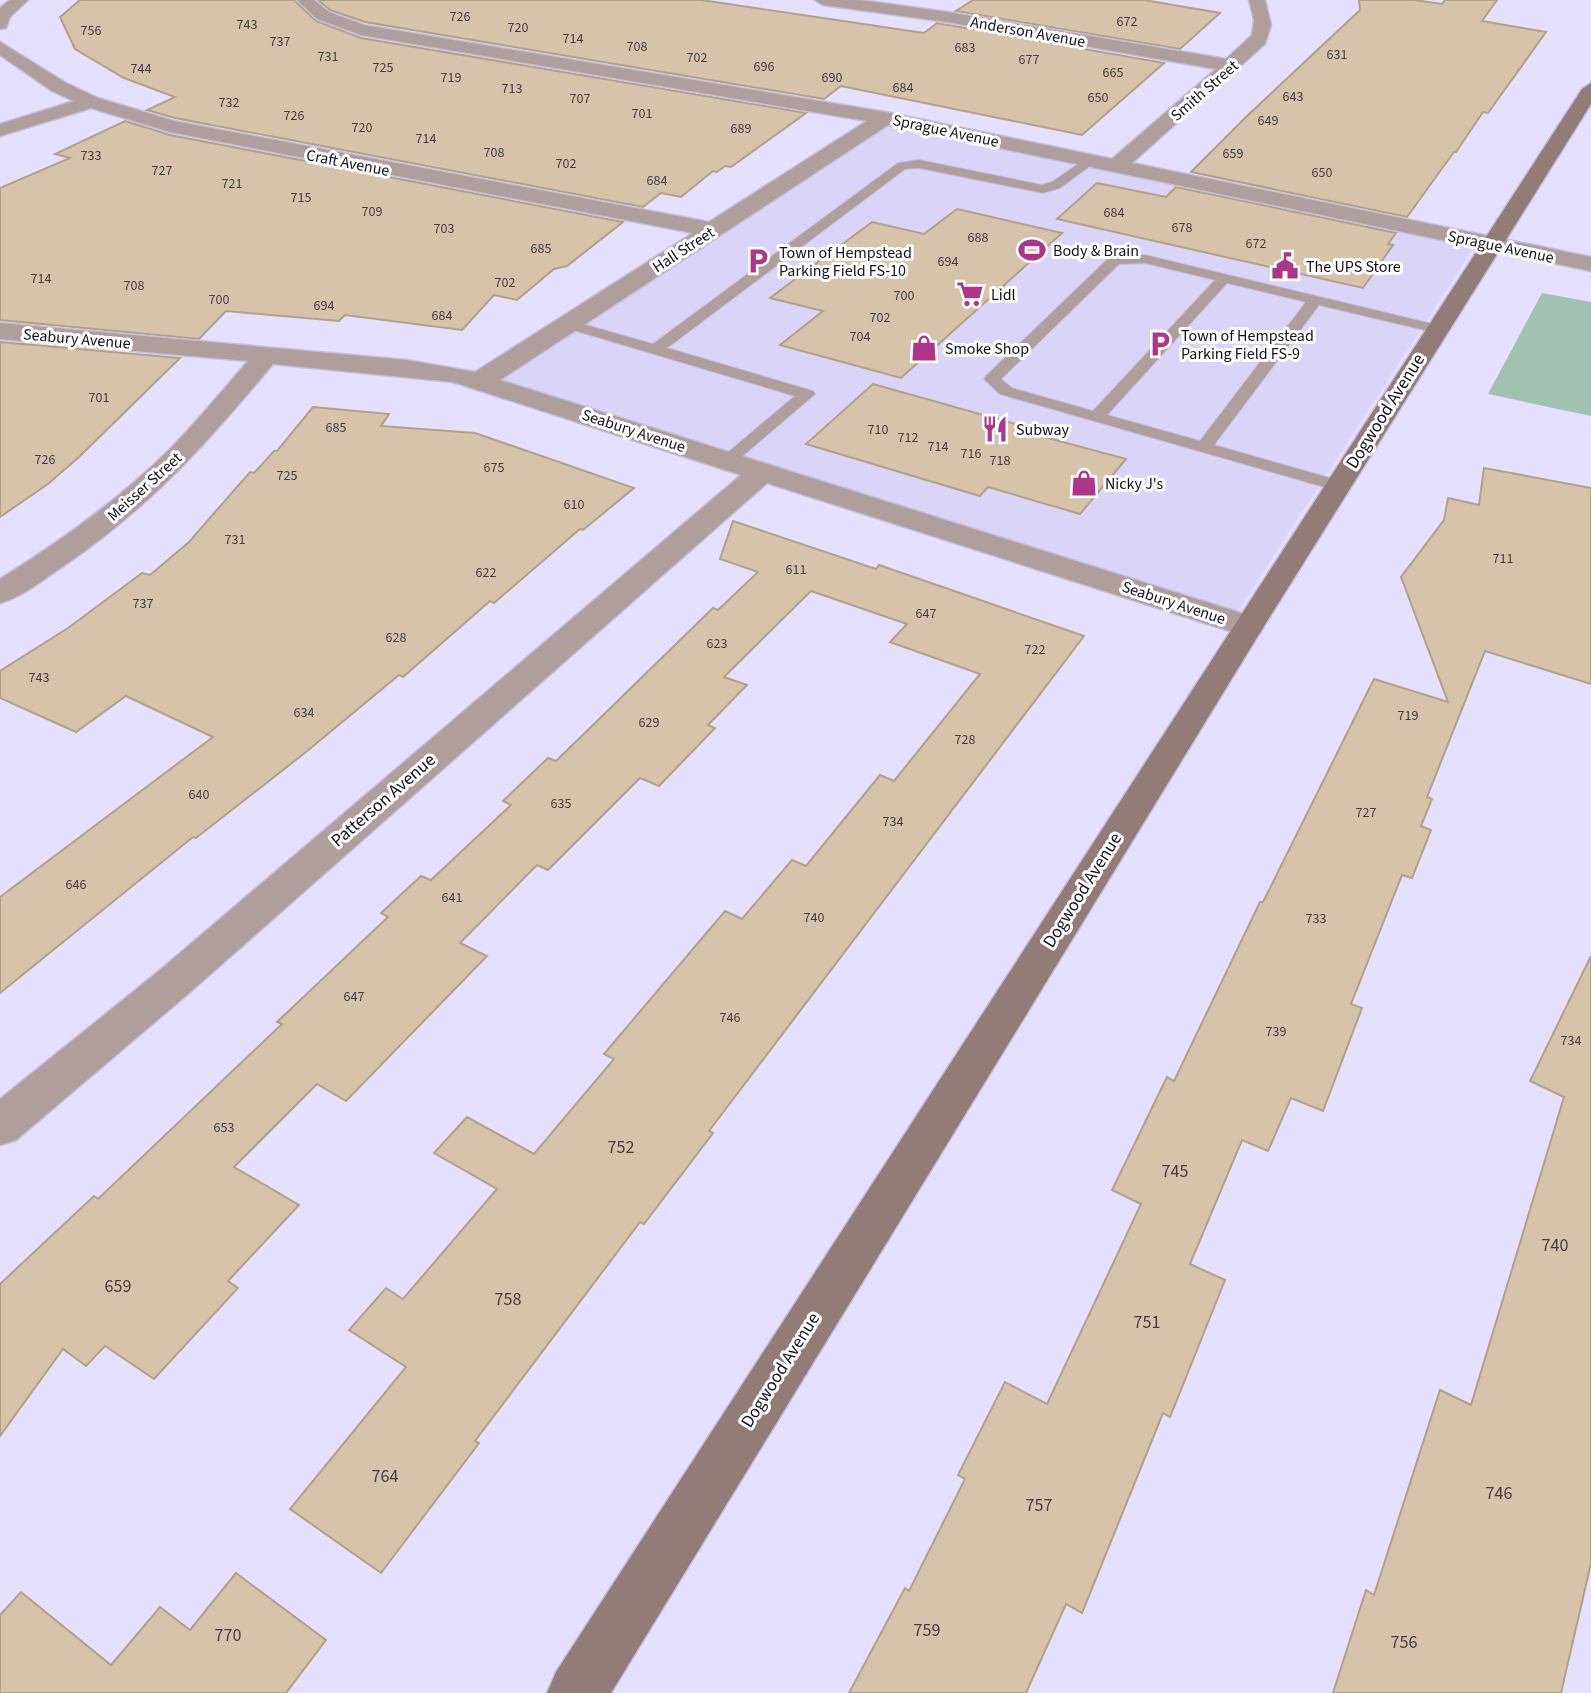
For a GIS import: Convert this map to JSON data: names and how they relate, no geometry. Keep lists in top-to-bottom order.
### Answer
{
  "streets": {
    "street": [
      "Anderson Avenue",
      "Smith Street",
      "Sprague Avenue",
      "Craft Avenue",
      "Hall Street",
      "Seabury Avenue",
      "Dogwood Avenue",
      "Meisser Street",
      "Patterson Avenue"
    ]
  },
  "crossings": [
    ["Anderson Avenue", "Smith Street"],
    ["Smith Street", "Sprague Avenue"],
    ["Sprague Avenue", "Hall Street"],
    ["Sprague Avenue", "Dogwood Avenue"],
    ["Craft Avenue", "Hall Street"],
    ["Hall Street", "Seabury Avenue"],
    ["Seabury Avenue", "Dogwood Avenue"],
    ["Seabury Avenue", "Meisser Street"],
    ["Seabury Avenue", "Patterson Avenue"]
  ],
  "places": {
    "sports": ["Body & Brain"],
    "parking": ["Town of Hempstead Parking Field FS-10", "Town of Hempstead Parking Field FS-9"],
    "public building": ["The UPS Store"],
    "supermarket": ["Lidl"],
    "shop": ["Smoke Shop", "Nicky J's"],
    "restaurant": ["Subway"]
  },
  "house_numbers": [
    "726",
    "672",
    "743",
    "720",
    "756",
    "714",
    "737",
    "708",
    "683",
    "631",
    "731",
    "702",
    "677",
    "696",
    "725",
    "744",
    "665",
    "719",
    "690",
    "684",
    "713",
    "643",
    "650",
    "707",
    "732",
    "701",
    "726",
    "649",
    "720",
    "689",
    "714",
    "708",
    "659",
    "733",
    "702",
    "727",
    "650",
    "684",
    "721",
    "715",
    "709",
    "684",
    "678",
    "703",
    "688",
    "672",
    "685",
    "694",
    "714",
    "702",
    "708",
    "700",
    "700",
    "694",
    "684",
    "702",
    "704",
    "701",
    "685",
    "710",
    "712",
    "714",
    "716",
    "726",
    "718",
    "675",
    "725",
    "610",
    "731",
    "711",
    "611",
    "622",
    "737",
    "647",
    "628",
    "623",
    "722",
    "743",
    "634",
    "719",
    "629",
    "728",
    "640",
    "635",
    "727",
    "734",
    "646",
    "641",
    "740",
    "733",
    "647",
    "746",
    "739",
    "734",
    "653",
    "752",
    "745",
    "740",
    "659",
    "758",
    "751",
    "764",
    "746",
    "757",
    "759",
    "770",
    "756"
  ]
}
